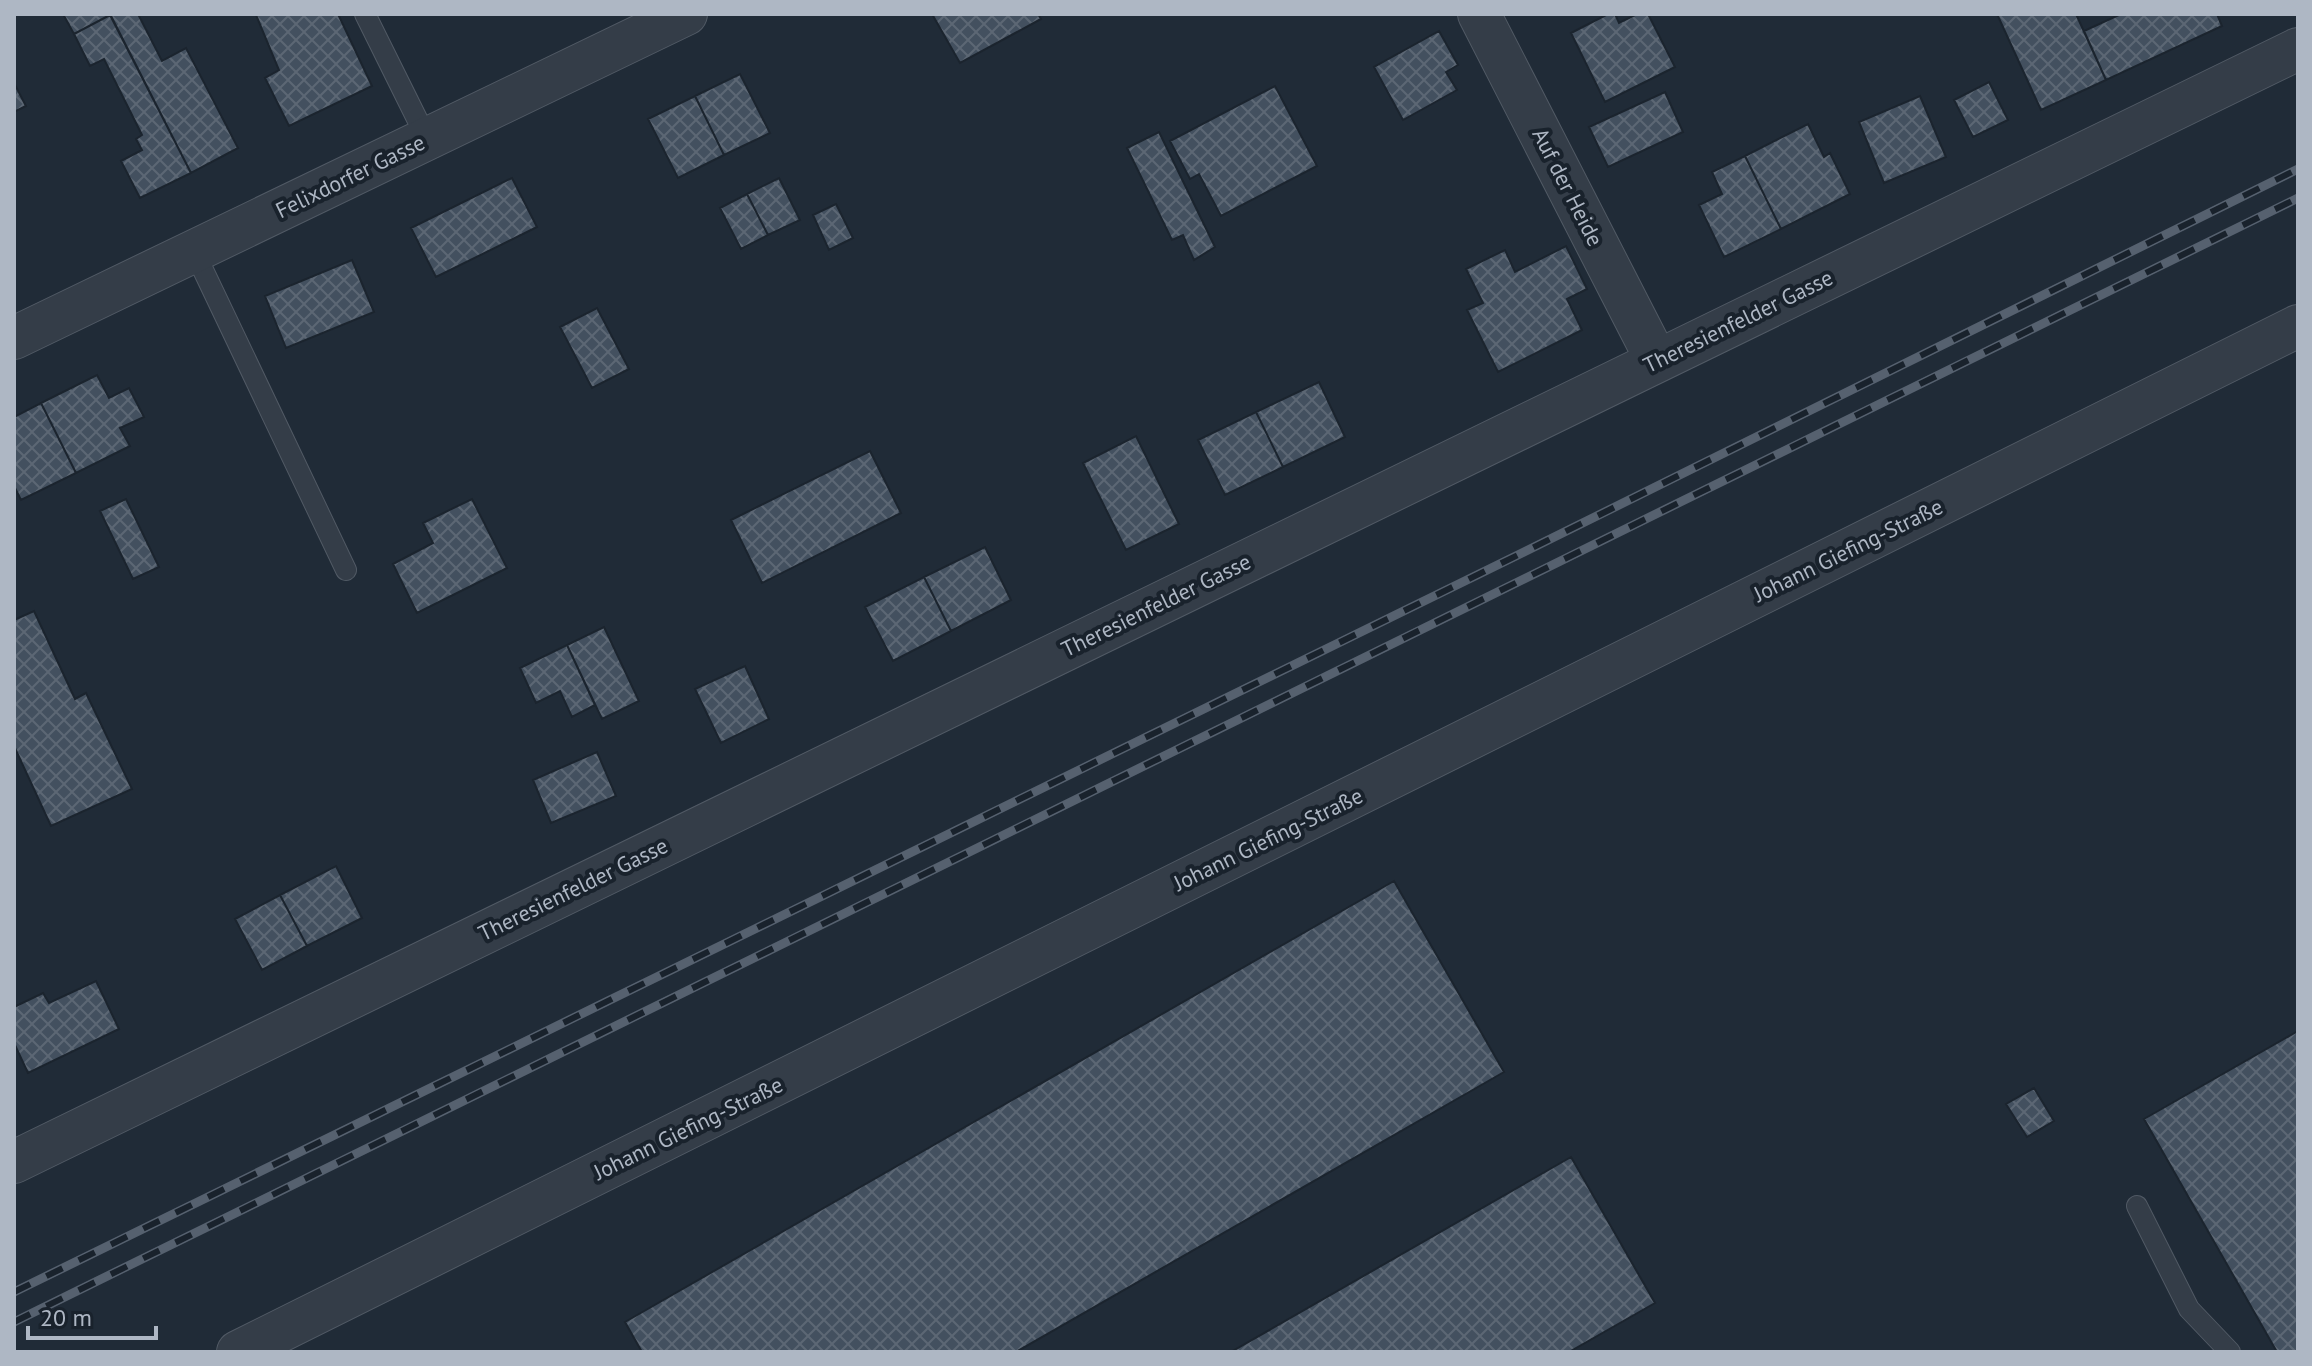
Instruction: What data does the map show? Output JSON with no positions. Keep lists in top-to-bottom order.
{
  "streets": {
    "street": [
      "Felixdorfer Gasse",
      "Auf der Heide",
      "Theresienfelder Gasse",
      "Johann Giefing-Straße"
    ]
  },
  "crossings": [
    ["Auf der Heide", "Theresienfelder Gasse"]
  ],
  "scale_bar": "20 m"
}
